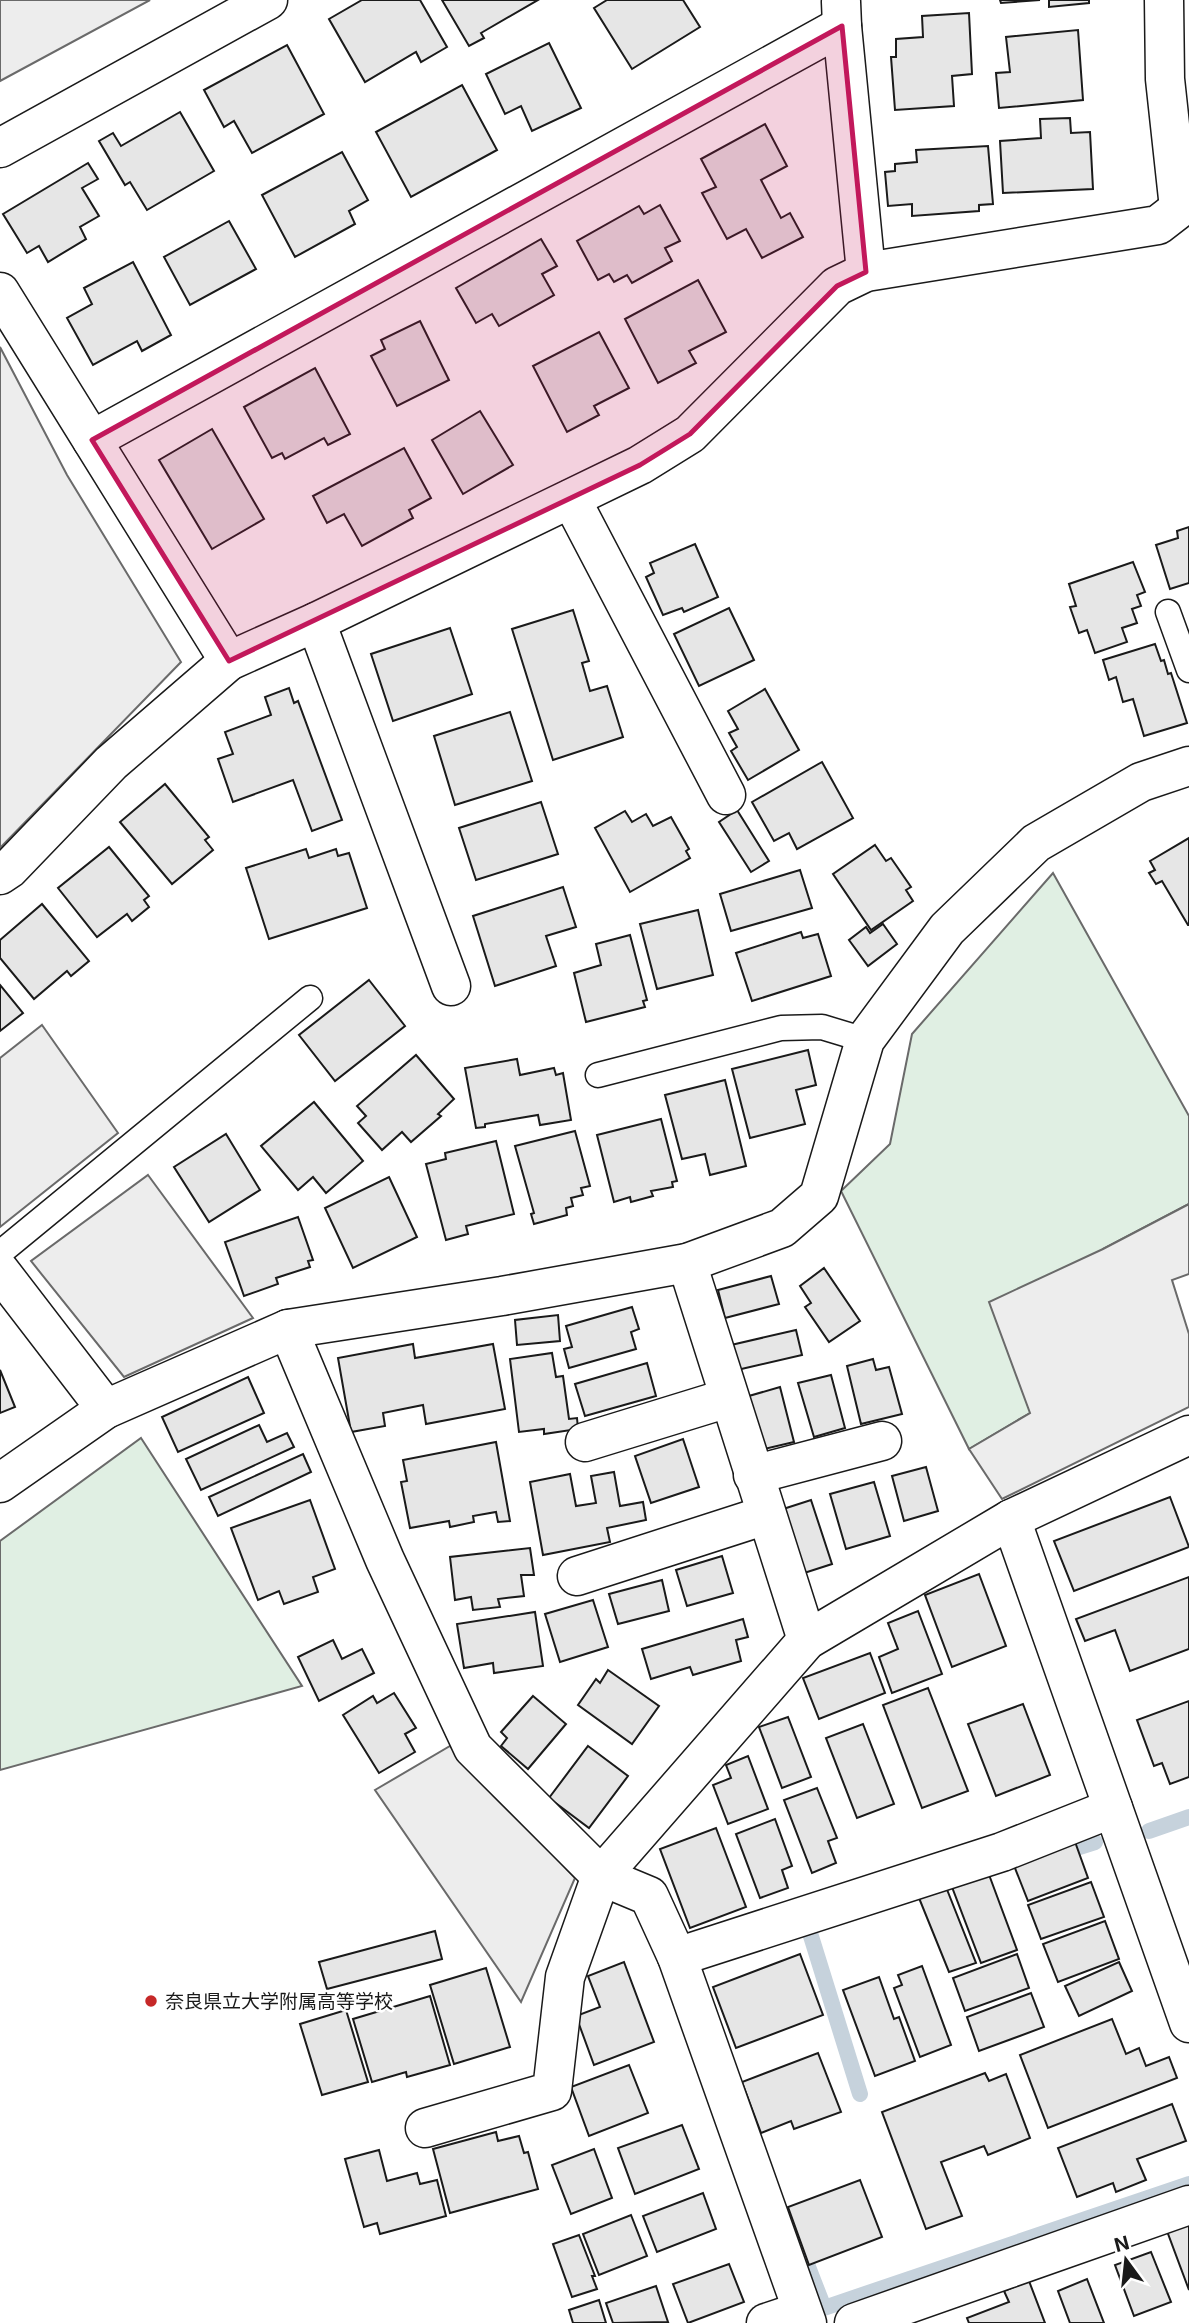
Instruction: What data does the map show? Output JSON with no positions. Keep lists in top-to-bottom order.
{
  "places": ["奈良県立大学附属高等学校"],
  "north": "top"
}
